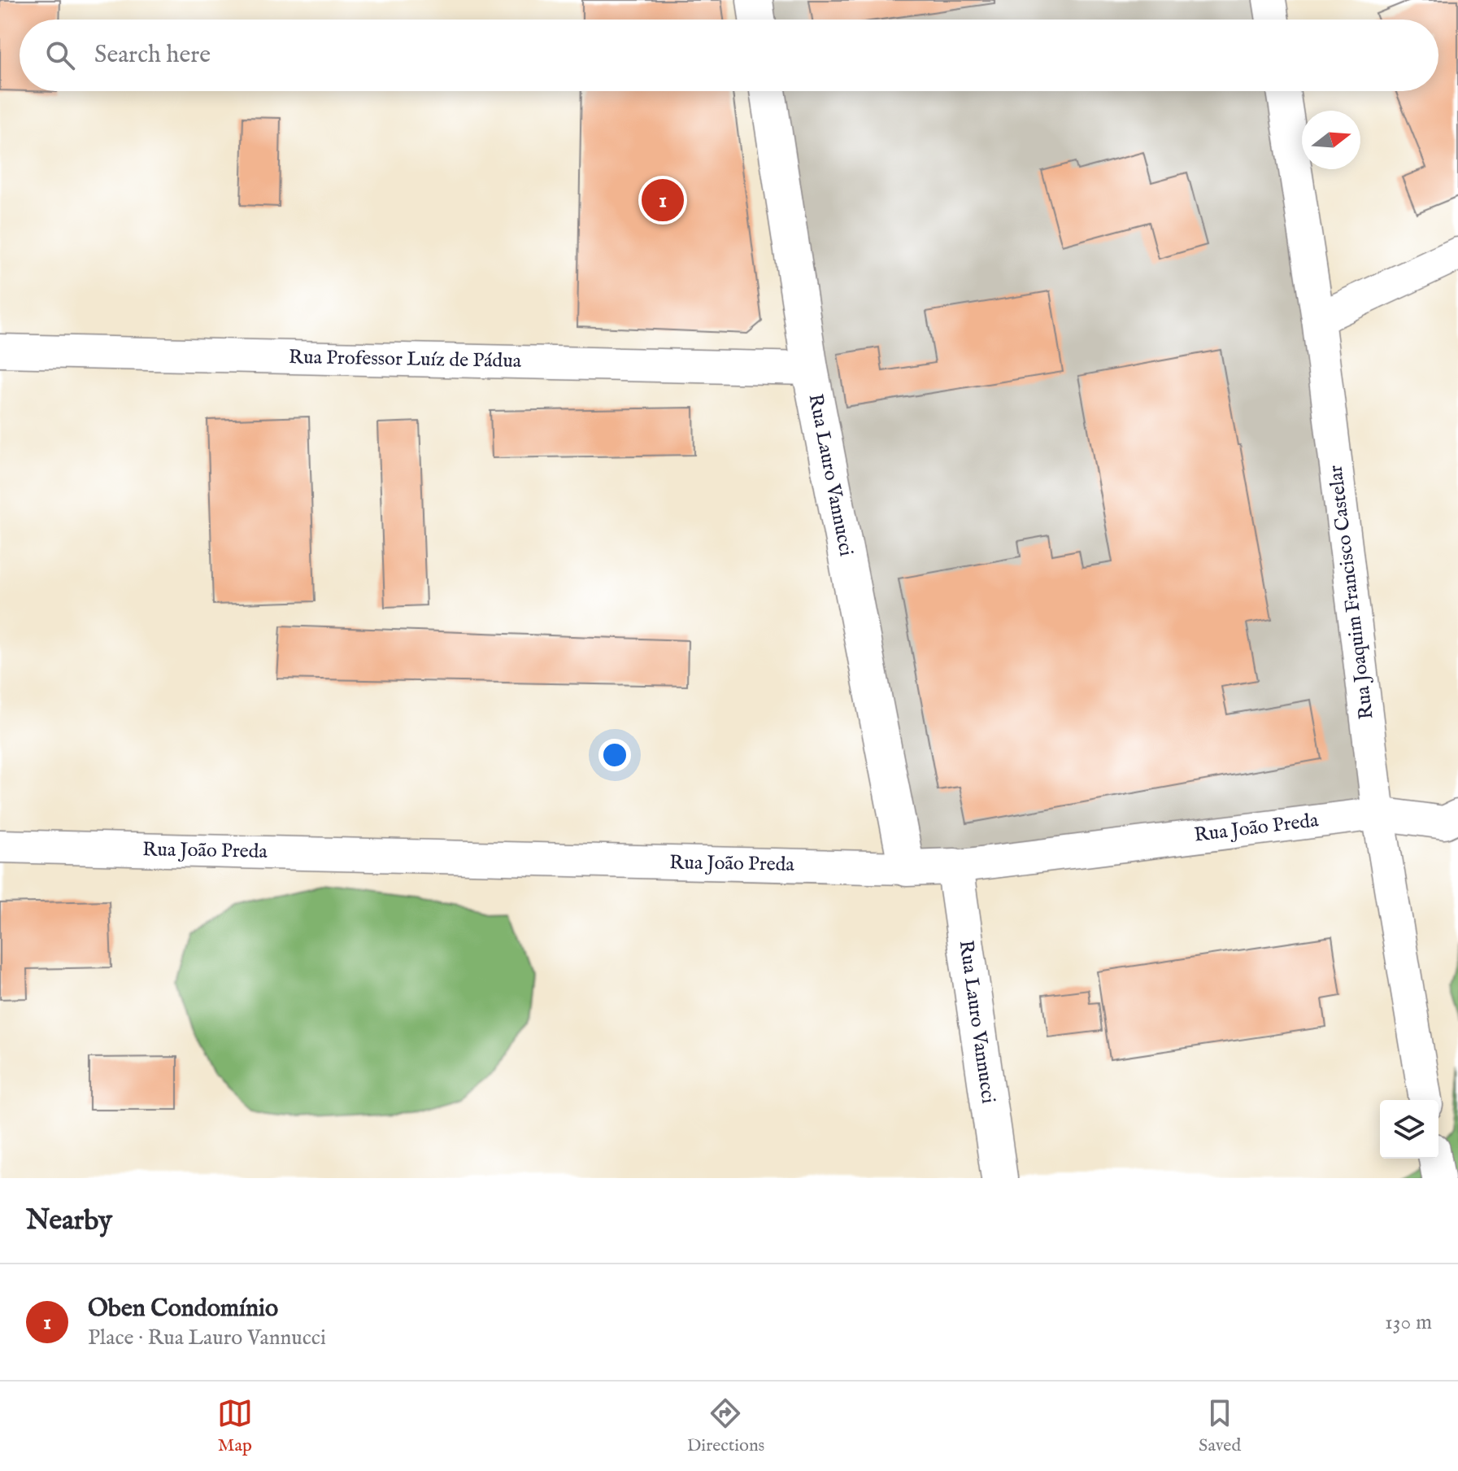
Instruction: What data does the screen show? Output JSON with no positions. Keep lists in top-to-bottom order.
{
  "streets": {
    "street": [
      "Rua Professor Luíz de Pádua",
      "Rua Lauro Vannucci",
      "Rua Joaquim Francisco Castelar",
      "Rua João Preda"
    ]
  },
  "crossings": [
    ["Rua Professor Luíz de Pádua", "Rua Lauro Vannucci"],
    ["Rua Lauro Vannucci", "Rua João Preda"],
    ["Rua Joaquim Francisco Castelar", "Rua João Preda"]
  ],
  "north": "right",
  "page": {
    "search": "Search here",
    "pins": "1",
    "heading": "Nearby",
    "list": [
      {
        "mark": "1",
        "name": "Oben Condomínio",
        "note": "Place · Rua Lauro Vannucci",
        "value": "130 m"
      }
    ],
    "nav": ["Map", "Directions", "Saved"]
  }
}
